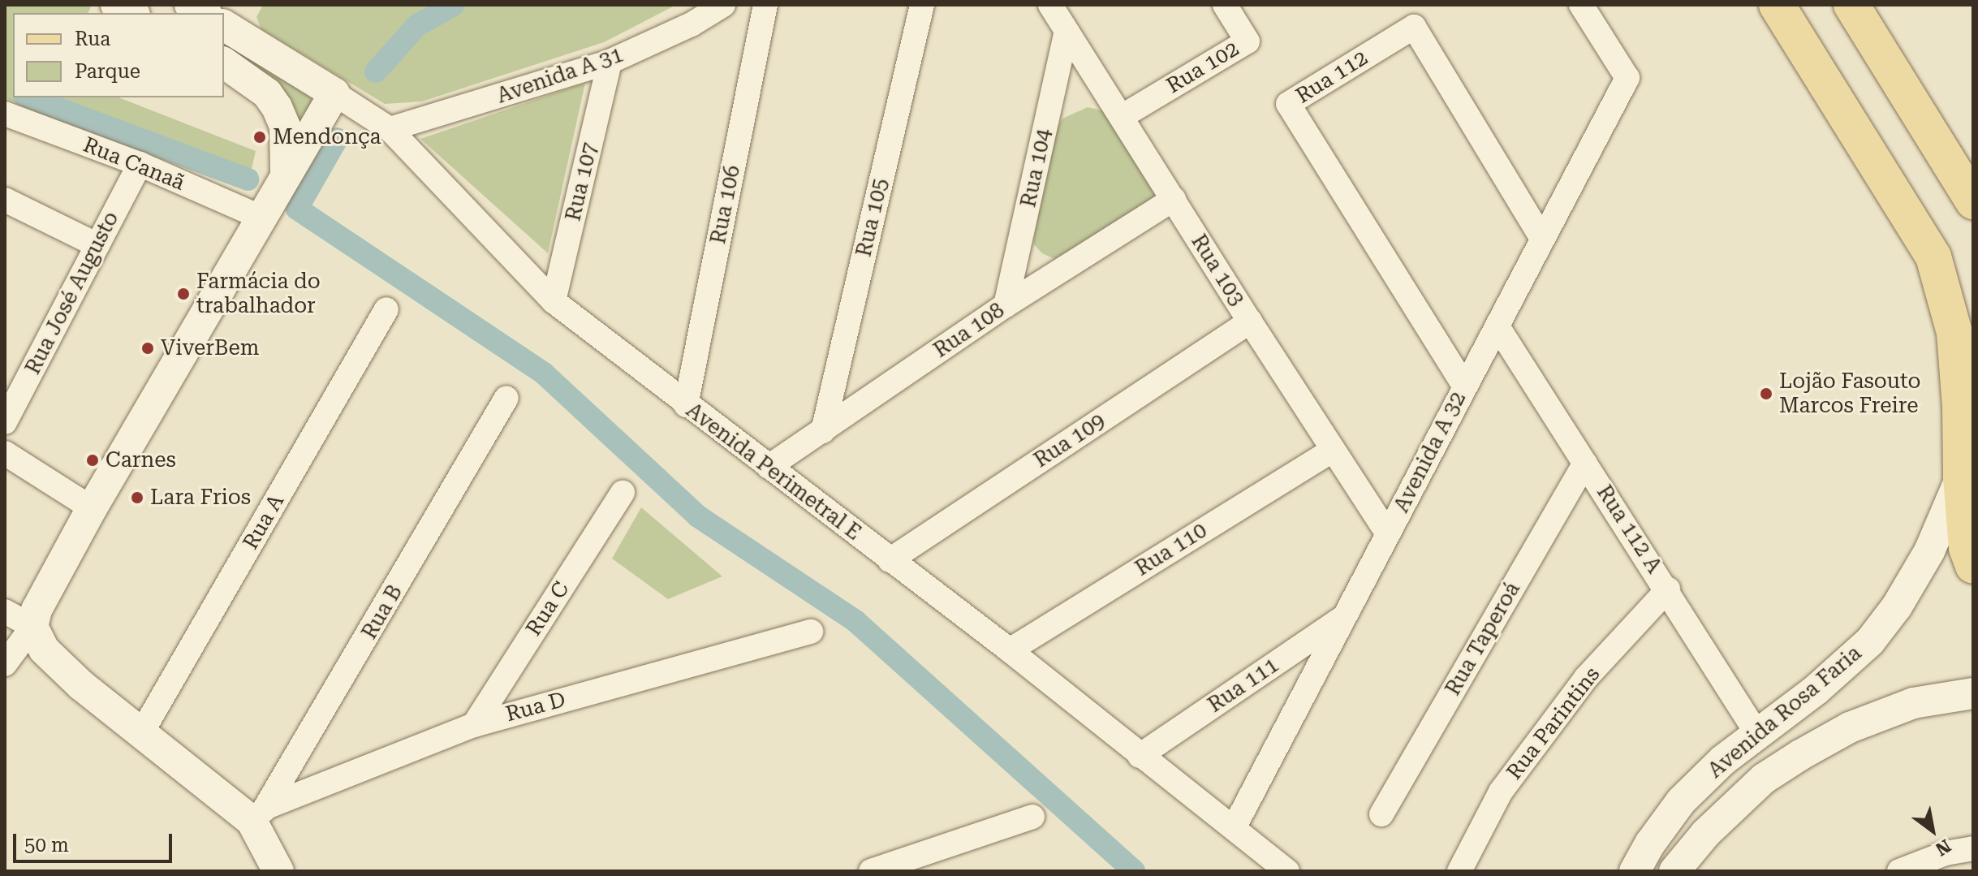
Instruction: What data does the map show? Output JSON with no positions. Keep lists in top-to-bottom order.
{
  "streets": {
    "street": [
      "Rua 102",
      "Avenida A 31",
      "Rua 112",
      "Rua Canaã",
      "Rua 104",
      "Rua 107",
      "Rua 106",
      "Rua 105",
      "Rua 103",
      "Rua José Augusto",
      "Rua 108",
      "Rua 109",
      "Avenida A 32",
      "Avenida Perimetral E",
      "Rua A",
      "Rua 112 A",
      "Rua 110",
      "Rua C",
      "Rua B",
      "Rua Taperoá",
      "Rua 111",
      "Rua D",
      "Avenida Rosa Faria",
      "Rua Parintins"
    ]
  },
  "crossings": [
    ["Rua 102", "Rua 103"],
    ["Avenida A 31", "Rua 107"],
    ["Avenida A 31", "Avenida Perimetral E"],
    ["Rua 112", "Avenida A 32"],
    ["Rua Canaã", "Rua José Augusto"],
    ["Rua 104", "Rua 103"],
    ["Rua 104", "Rua 108"],
    ["Rua 107", "Avenida Perimetral E"],
    ["Rua 106", "Avenida Perimetral E"],
    ["Rua 105", "Rua 108"],
    ["Rua 103", "Rua 108"],
    ["Rua 103", "Rua 109"],
    ["Rua 103", "Avenida A 32"],
    ["Rua 103", "Rua 110"],
    ["Rua 108", "Avenida Perimetral E"],
    ["Rua 109", "Avenida Perimetral E"],
    ["Avenida A 32", "Avenida Perimetral E"],
    ["Avenida A 32", "Rua 112 A"],
    ["Avenida A 32", "Rua 111"],
    ["Avenida Perimetral E", "Rua 110"],
    ["Avenida Perimetral E", "Rua 111"],
    ["Rua 112 A", "Rua Taperoá"],
    ["Rua 112 A", "Avenida Rosa Faria"],
    ["Rua 112 A", "Rua Parintins"],
    ["Rua C", "Rua D"],
    ["Rua B", "Rua D"]
  ],
  "places": [
    "Mendonça",
    "Farmácia do trabalhador",
    "ViverBem",
    "Lojão Fasouto Marcos Freire",
    "Carnes",
    "Lara Frios"
  ],
  "legend": ["Rua", "Parque"],
  "scale_bar": "50 m",
  "north": "bottom right"
}
